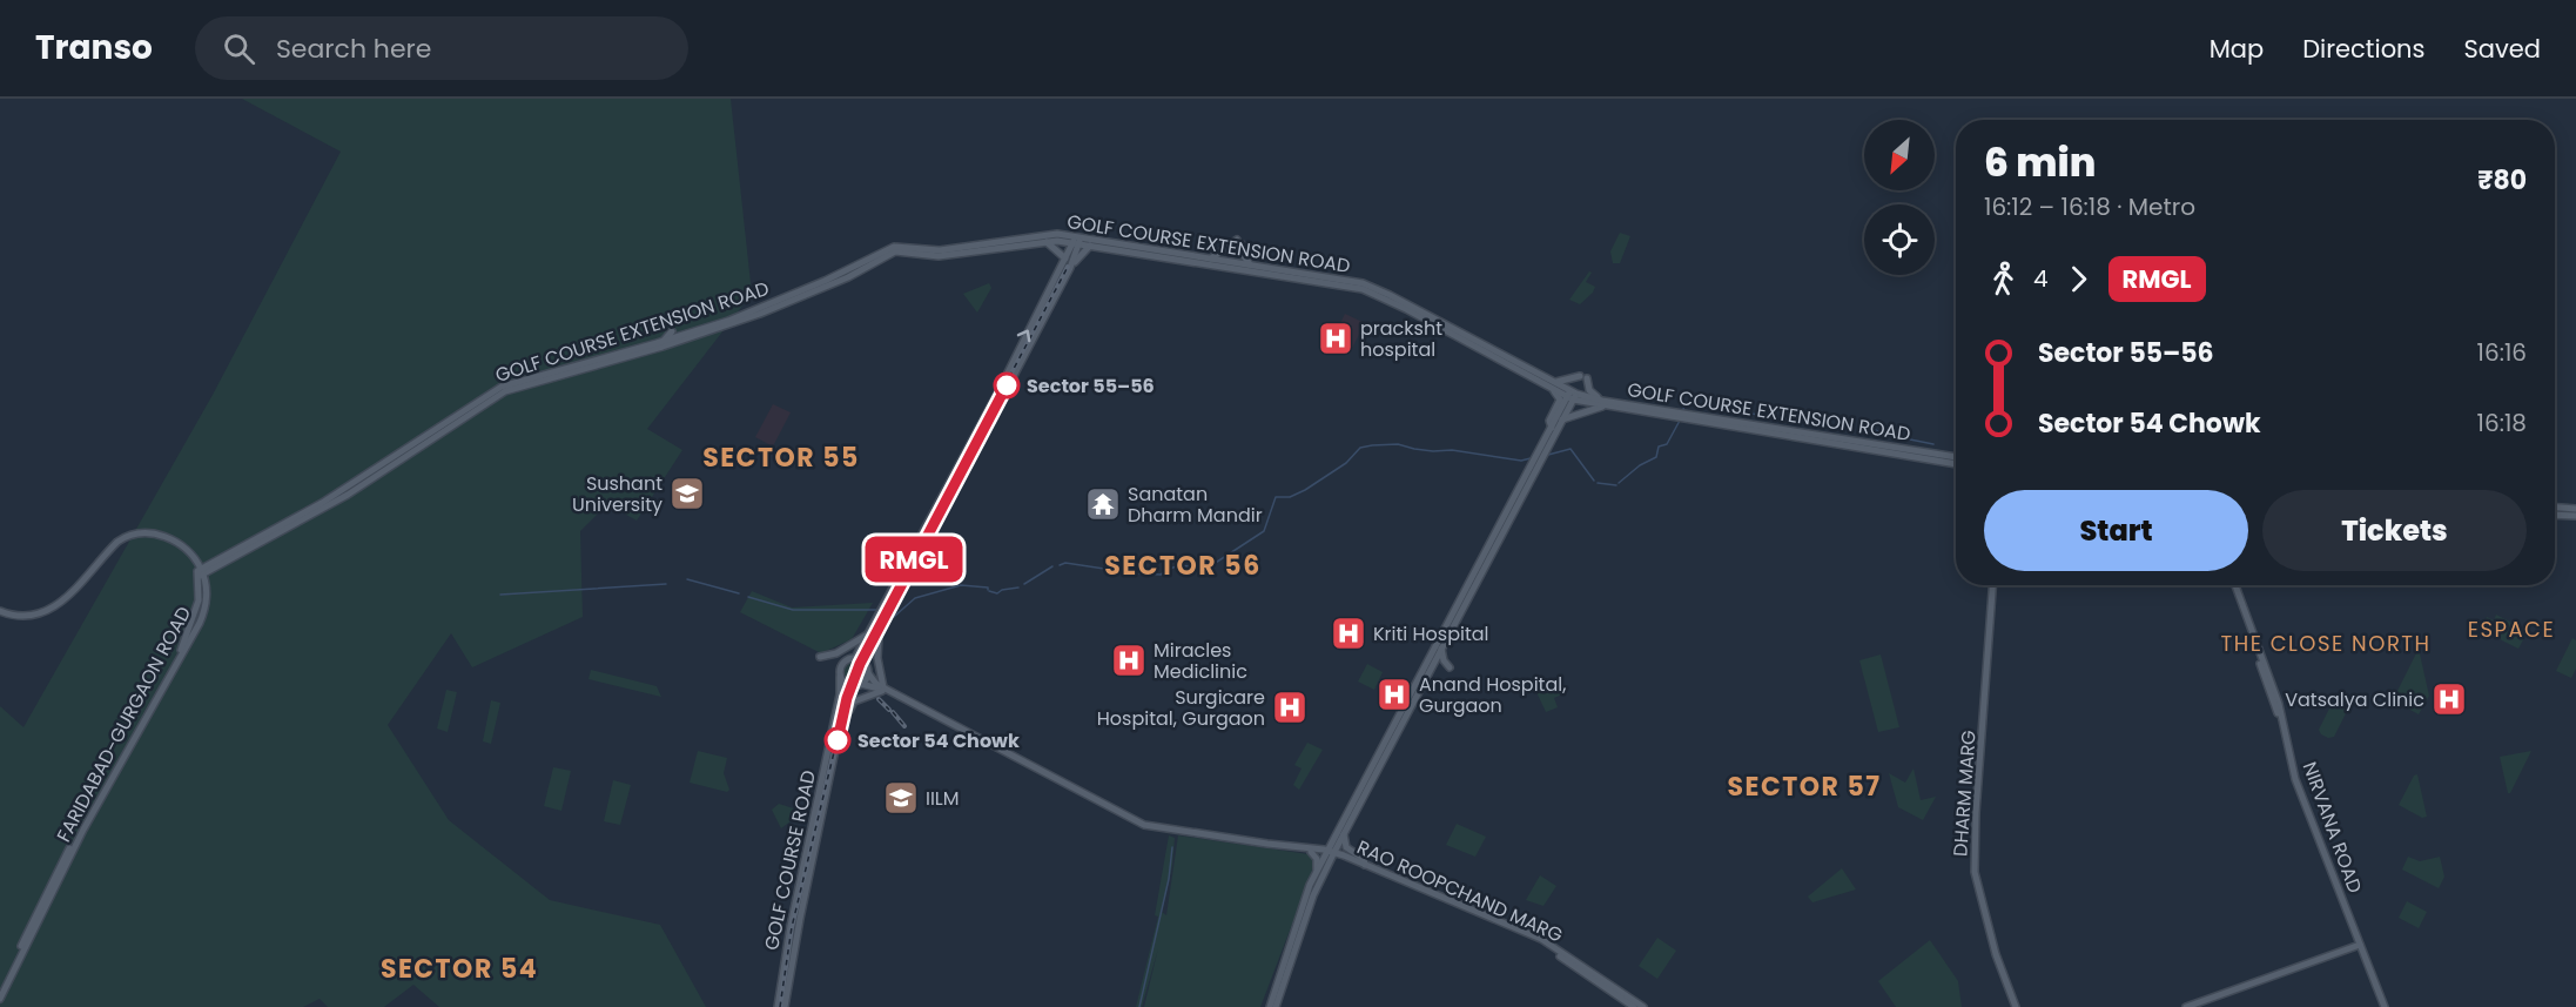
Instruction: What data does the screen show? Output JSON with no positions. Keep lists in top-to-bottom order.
{
  "streets": {
    "main road": [
      "GOLF COURSE EXTENSION ROAD",
      "FARIDABAD-GURGAON ROAD",
      "DHARM MARG",
      "NIRVANA ROAD",
      "GOLF COURSE ROAD",
      "RAO ROOPCHAND MARG"
    ]
  },
  "crossings": [
    ["GOLF COURSE EXTENSION ROAD", "FARIDABAD-GURGAON ROAD"]
  ],
  "districts": [
    "SECTOR 55",
    "SECTOR 56",
    "ESPACE",
    "THE CLOSE NORTH",
    "SECTOR 57",
    "SECTOR 54"
  ],
  "places": {
    "hospital": [
      "pracksht hospital",
      "Kriti Hospital",
      "Miracles Mediclinic",
      "Anand Hospital, Gurgaon",
      "Vatsalya Clinic",
      "Surgicare Hospital, Gurgaon"
    ],
    "other": ["Sector 55–56", "Sector 54 Chowk"],
    "school or university": ["Sushant University", "IILM"],
    "temple": ["Sanatan Dharm Mandir"]
  },
  "lines": ["metro line RMGL"],
  "north": "bottom left",
  "page": {
    "header": "Transo",
    "search": "Search here",
    "nav": ["Map", "Directions", "Saved"],
    "on_map": "RMGL",
    "heading": ["6 min", "16:12 – 16:18 · Metro", "₹80"],
    "legs": ["4", "RMGL"],
    "list": [
      {
        "name": "Sector 55–56",
        "value": "16:16"
      },
      {
        "name": "Sector 54 Chowk",
        "value": "16:18"
      }
    ],
    "buttons": ["Start", "Tickets"]
  }
}
